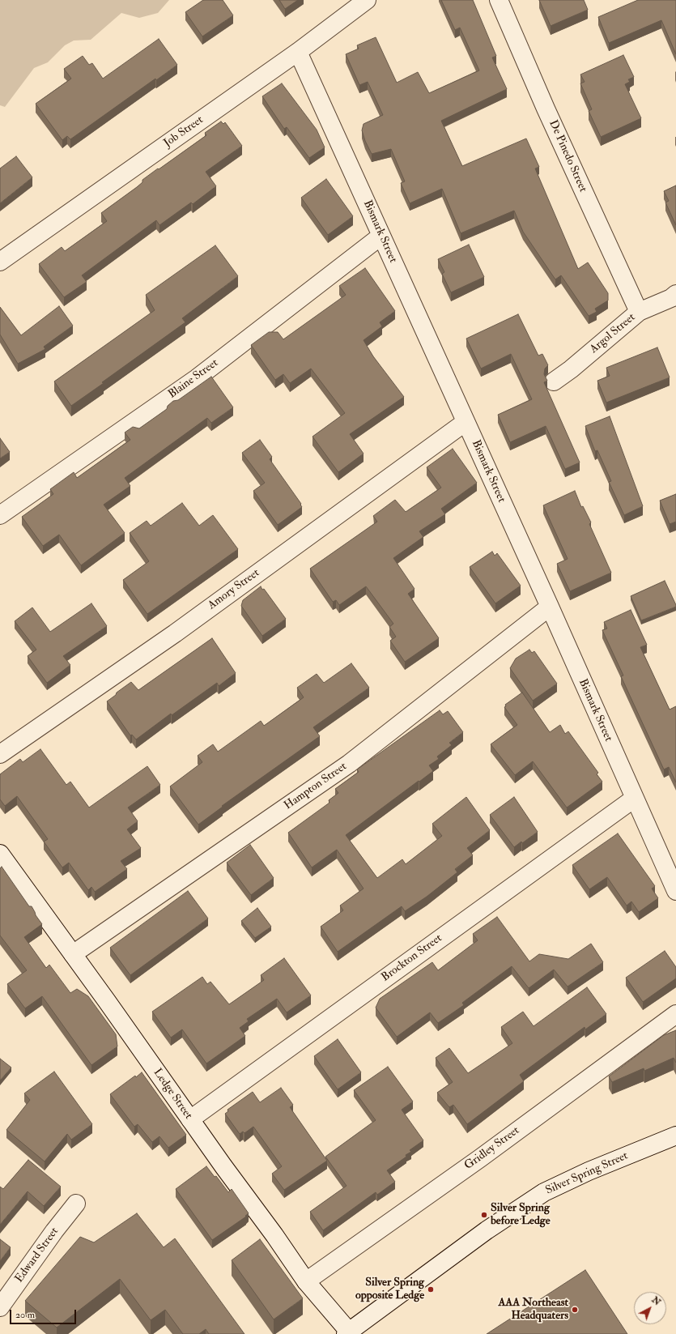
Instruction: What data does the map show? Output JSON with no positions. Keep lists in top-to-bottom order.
{
  "streets": {
    "street": [
      "Job Street",
      "De Pinedo Street",
      "Bismark Street",
      "Argol Street",
      "Blaine Street",
      "Amory Street",
      "Hampton Street",
      "Brockton Street",
      "Ledge Street",
      "Gridley Street",
      "Silver Spring Street",
      "Edward Street"
    ]
  },
  "crossings": [
    ["Job Street", "Bismark Street"],
    ["De Pinedo Street", "Argol Street"],
    ["Bismark Street", "Blaine Street"],
    ["Bismark Street", "Amory Street"],
    ["Bismark Street", "Hampton Street"],
    ["Bismark Street", "Brockton Street"],
    ["Hampton Street", "Ledge Street"],
    ["Brockton Street", "Ledge Street"],
    ["Ledge Street", "Gridley Street"],
    ["Ledge Street", "Silver Spring Street"]
  ],
  "places": ["Silver Spring before Ledge", "Silver Spring opposite Ledge", "AAA Northeast Headquaters"],
  "scale_bar": "20 m",
  "north": "top right"
}
